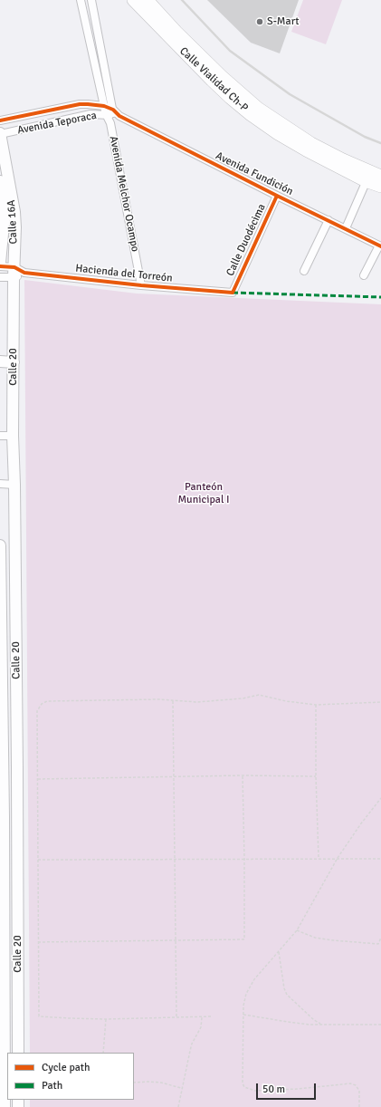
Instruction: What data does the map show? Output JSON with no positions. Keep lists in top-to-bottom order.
{
  "streets": {
    "main road": ["Calle Vialidad Ch-P", "Calle 16A", "Calle 20"],
    "street": [
      "Avenida Teporaca",
      "Avenida Fundición",
      "Avenida Melchor Ocampo",
      "Calle Duodécima",
      "Hacienda del Torreón"
    ]
  },
  "crossings": [
    ["Avenida Teporaca", "Avenida Fundición"],
    ["Avenida Teporaca", "Avenida Melchor Ocampo"],
    ["Avenida Teporaca", "Calle 16A"],
    ["Avenida Fundición", "Avenida Melchor Ocampo"],
    ["Avenida Fundición", "Calle Duodécima"],
    ["Avenida Melchor Ocampo", "Hacienda del Torreón"],
    ["Calle 16A", "Hacienda del Torreón"],
    ["Calle 16A", "Calle 20"],
    ["Calle Duodécima", "Hacienda del Torreón"],
    ["Hacienda del Torreón", "Calle 20"]
  ],
  "parks": ["Panteón Municipal I"],
  "places": ["S-Mart"],
  "legend": ["Cycle path", "Path"],
  "scale_bar": "50 m"
}
